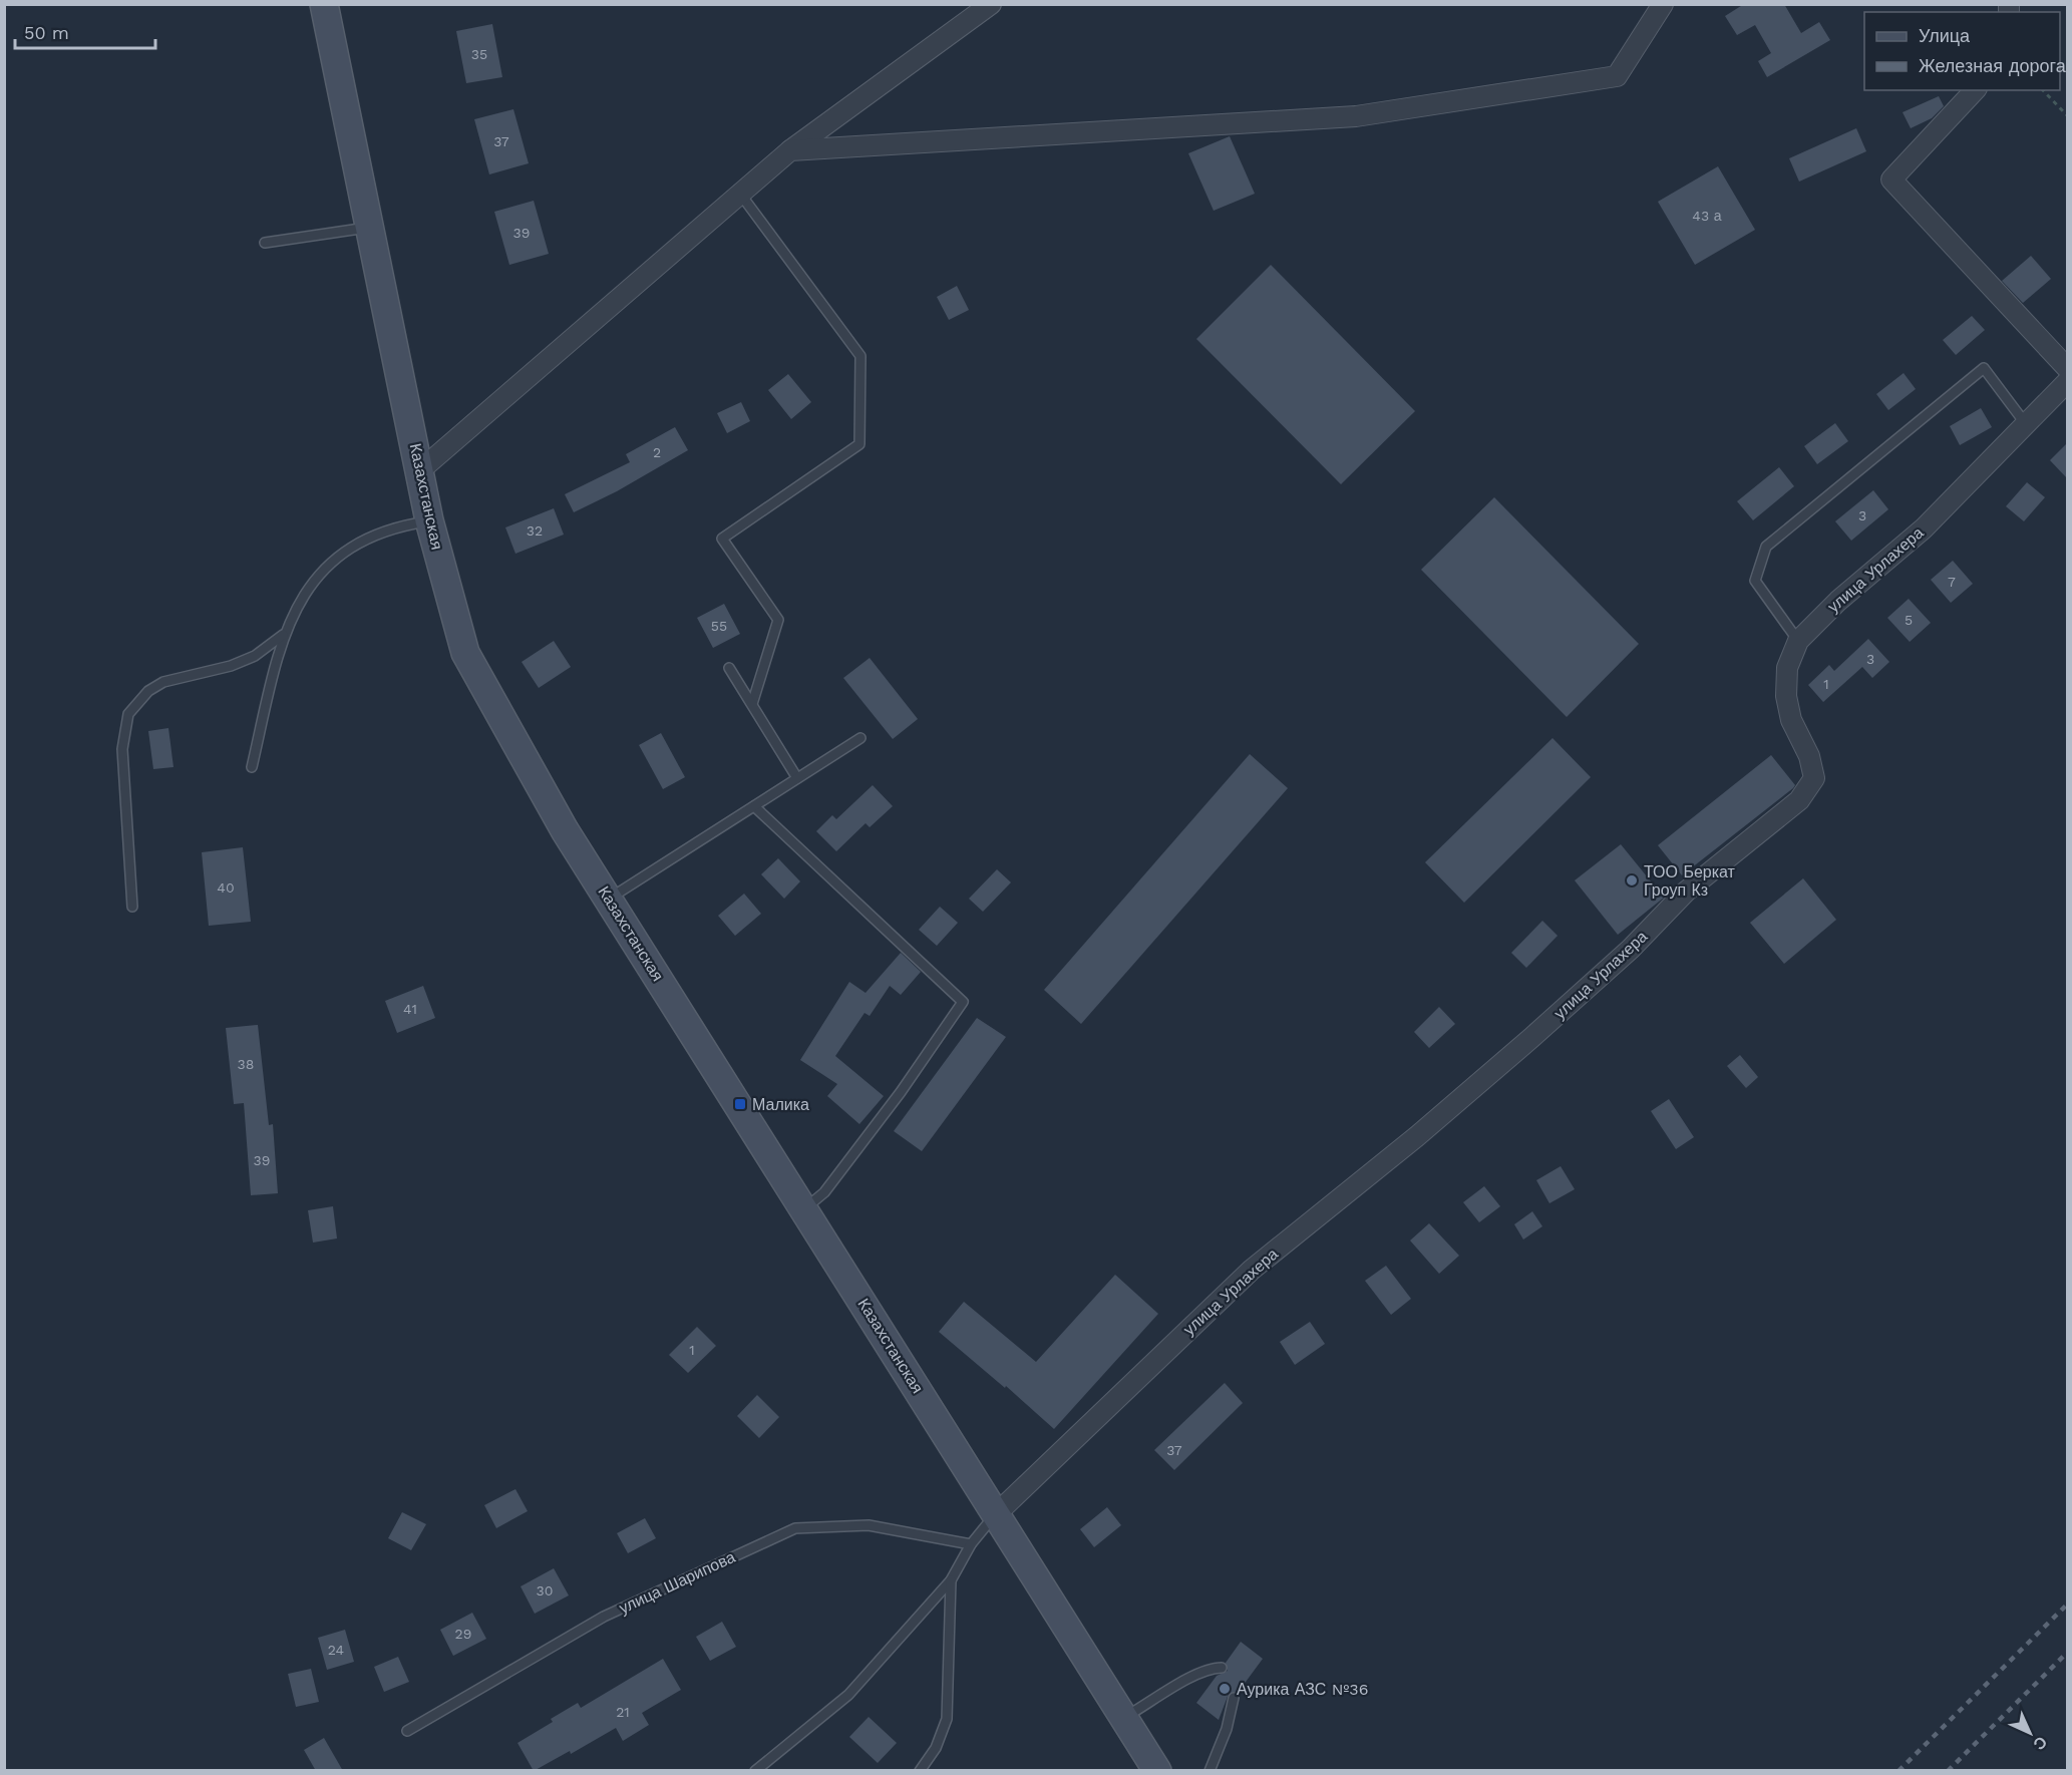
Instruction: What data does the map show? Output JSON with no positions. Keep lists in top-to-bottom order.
{
  "streets": {
    "main road": ["Казахстанская"],
    "street": ["улица Урлахера"],
    "lane": ["улица Шарипова"]
  },
  "crossings": [
    ["Казахстанская", "улица Урлахера"]
  ],
  "places": {
    "other": ["ТОО Беркат Гроуп Кз", "Аурика АЗС №36"],
    "transit": ["Малика"]
  },
  "house_numbers": [
    "35",
    "37",
    "43 а",
    "39",
    "2",
    "3",
    "32",
    "7",
    "5",
    "55",
    "3",
    "1",
    "40",
    "41",
    "38",
    "39",
    "1",
    "37",
    "30",
    "29",
    "24",
    "21"
  ],
  "legend": ["Улица", "Железная дорога"],
  "scale_bar": "50 m",
  "north": "bottom right"
}
